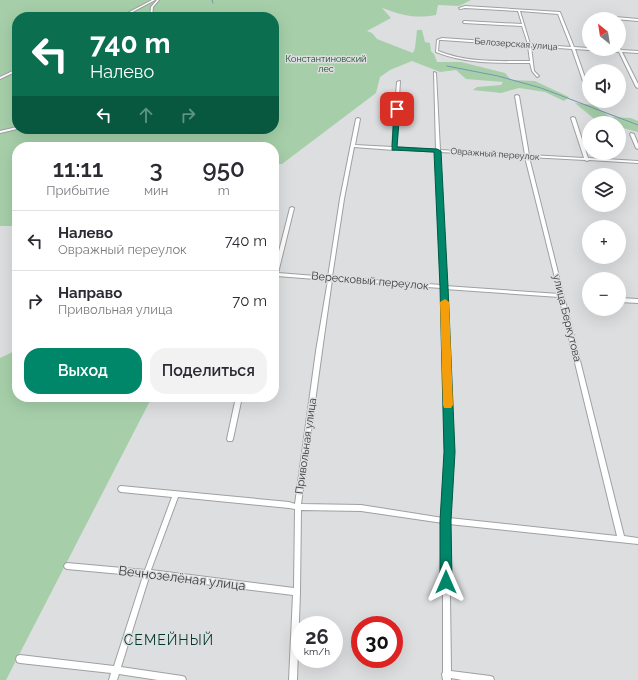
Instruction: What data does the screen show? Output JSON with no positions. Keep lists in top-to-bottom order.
{
  "streets": {
    "street": [
      "Белозерская улица",
      "Овражный переулок",
      "Вересковый переулок",
      "улица Беркутова",
      "Привольная улица",
      "Вечнозелёная улица"
    ]
  },
  "crossings": [
    ["Овражный переулок", "улица Беркутова"],
    ["Овражный переулок", "Привольная улица"],
    ["Вересковый переулок", "улица Беркутова"],
    ["Вересковый переулок", "Привольная улица"],
    ["улица Беркутова", "Привольная улица"]
  ],
  "districts": ["СЕМЕЙНЫЙ"],
  "parks": ["Константиновский лес"],
  "north": "top left",
  "page": {
    "map_buttons": ["+", "−"],
    "turn": ["740 m", "Налево"],
    "eta": [
      "11:11",
      "Прибытие",
      "3",
      "мин",
      "950",
      "m"
    ],
    "list": [
      {
        "name": "Налево",
        "note": "Овражный переулок",
        "value": "740 m"
      },
      {
        "name": "Направо",
        "note": "Привольная улица",
        "value": "70 m"
      }
    ],
    "buttons": ["Выход", "Поделиться"],
    "speed": "26 km/h",
    "limit": "30"
  }
}
